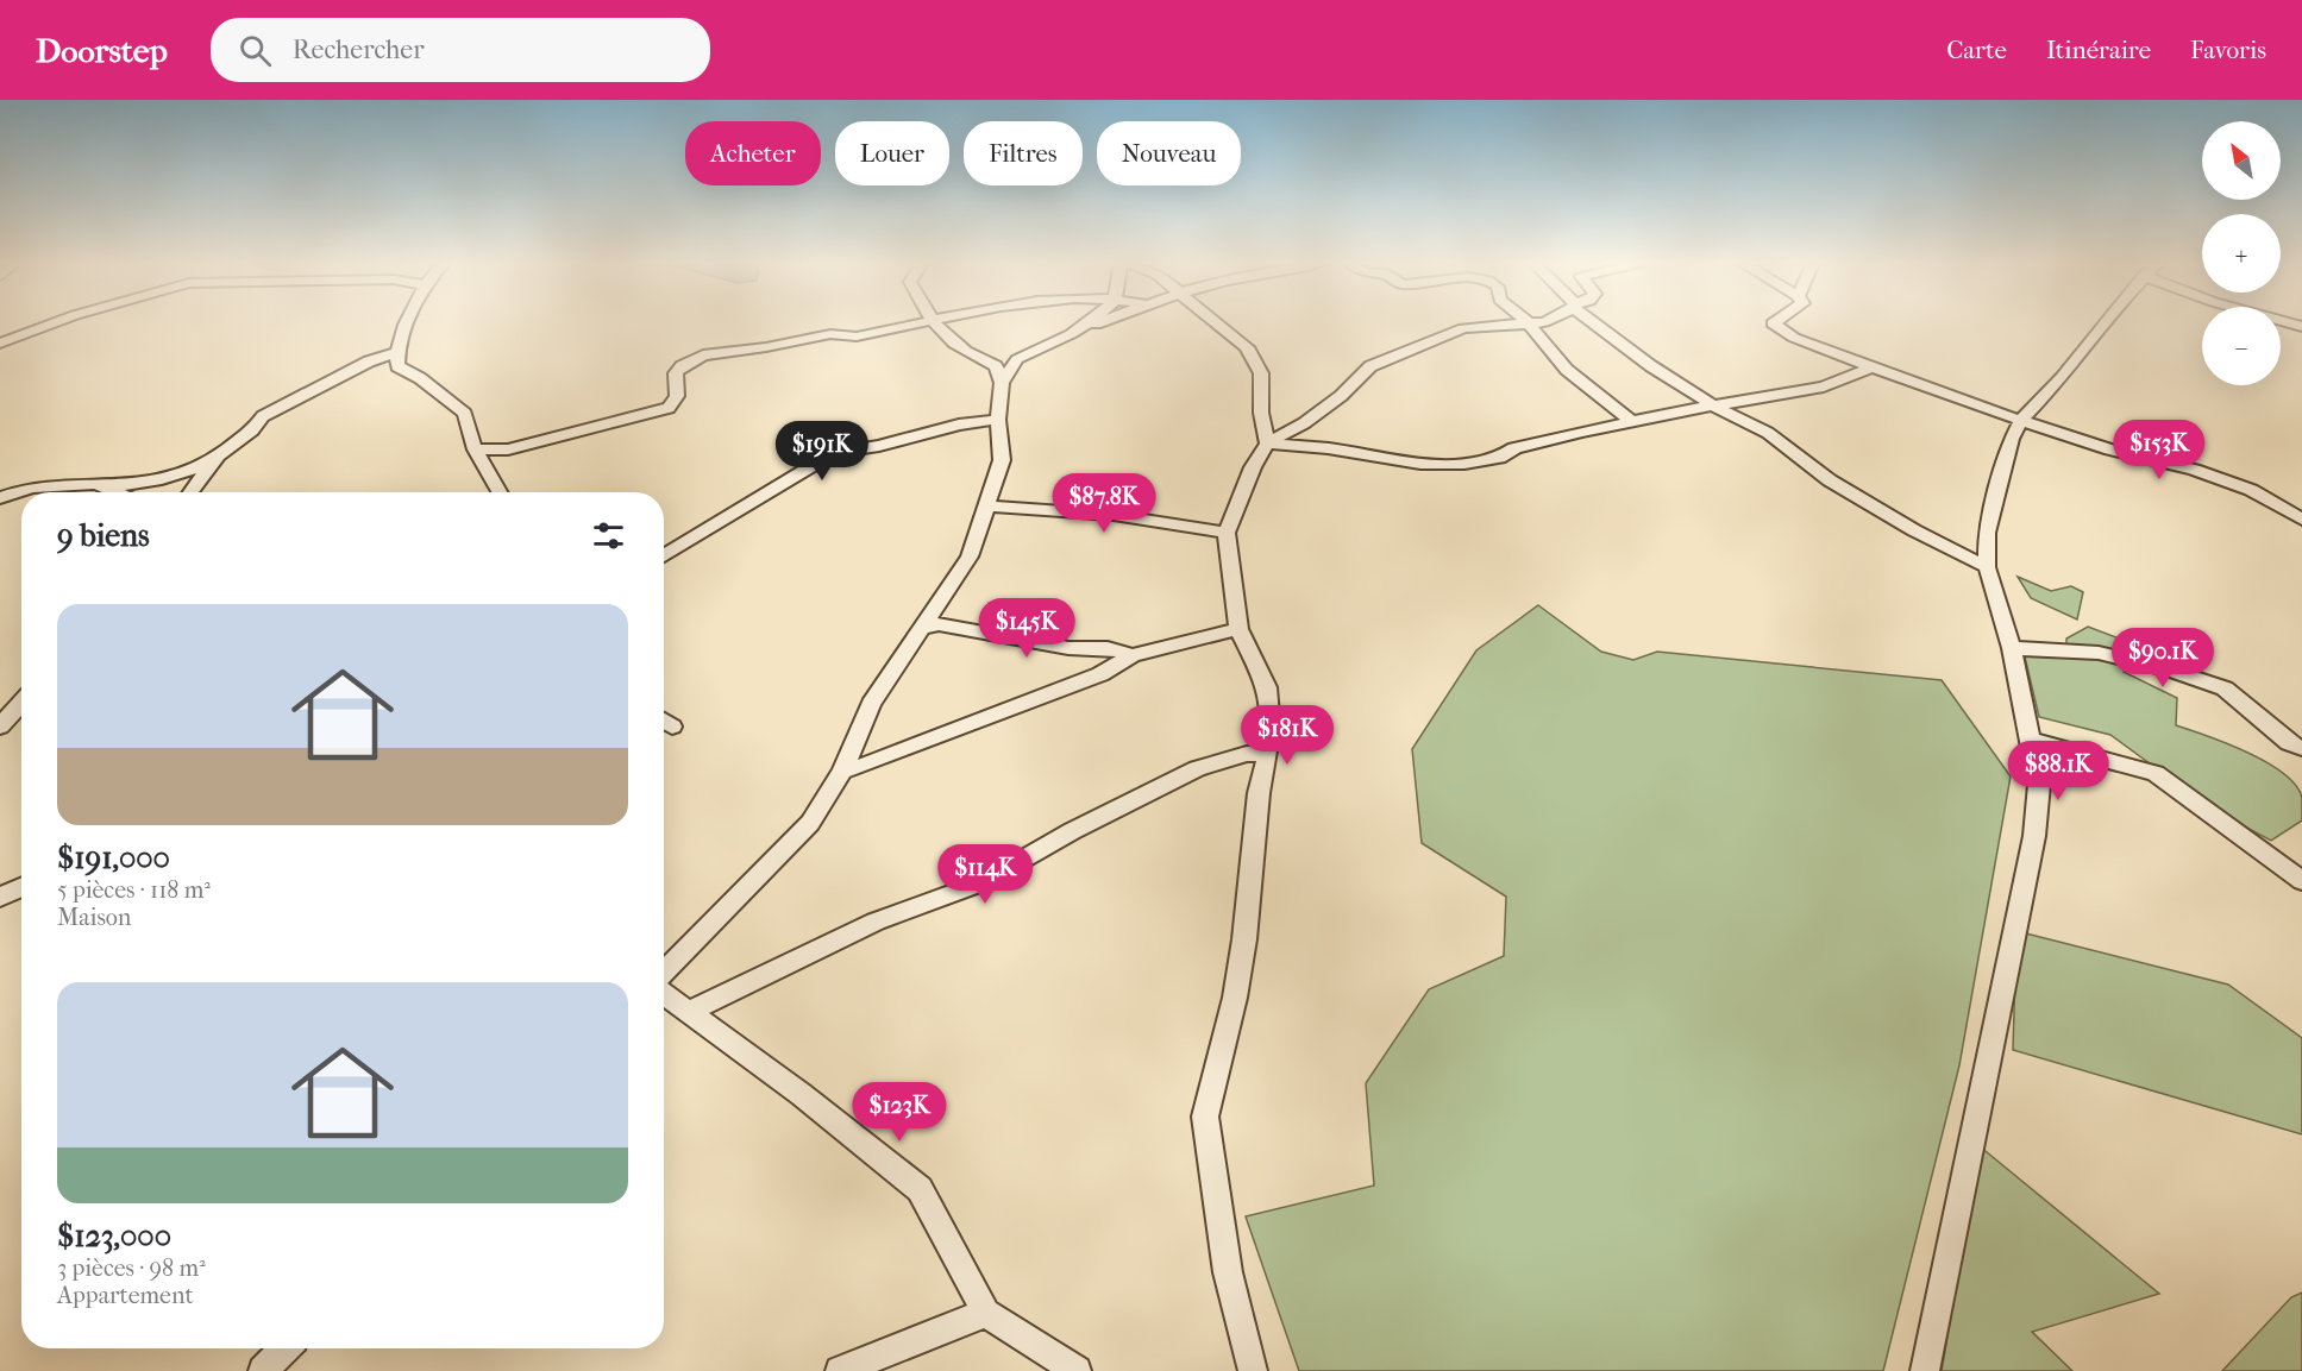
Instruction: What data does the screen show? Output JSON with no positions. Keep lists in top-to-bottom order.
{
  "north": "top left",
  "page": {
    "header": "Doorstep",
    "search": "Rechercher",
    "nav": ["Carte", "Itinéraire", "Favoris"],
    "map_buttons": ["+", "−"],
    "chip": [
      "Acheter",
      "Louer",
      "Filtres",
      "Nouveau"
    ],
    "price": [
      "$153K",
      "$191K",
      "$87.8K",
      "$145K",
      "$90.1K",
      "$181K",
      "$88.1K",
      "$114K",
      "$123K"
    ],
    "heading": "9 biens",
    "list": [
      {
        "name": "$191,000",
        "note": "5 pièces · 118 m² · Maison"
      },
      {
        "name": "$123,000",
        "note": "3 pièces · 98 m² · Appartement"
      }
    ]
  }
}
